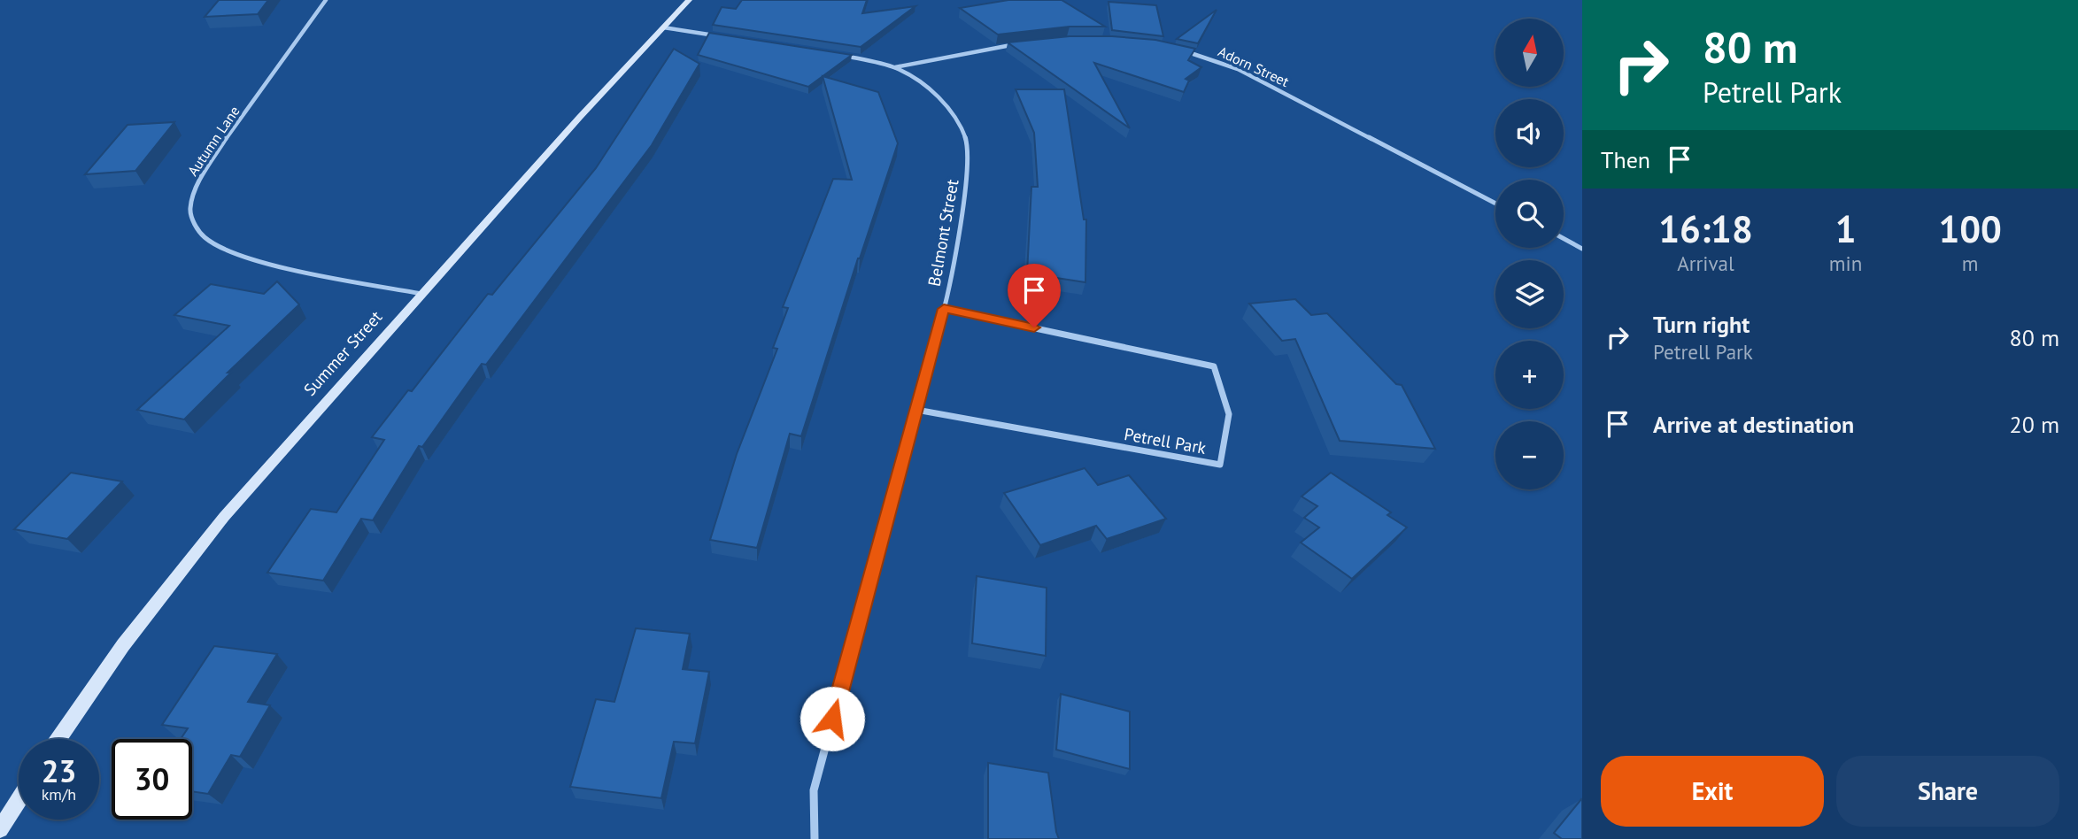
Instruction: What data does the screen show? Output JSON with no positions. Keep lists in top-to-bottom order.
{
  "streets": {
    "street": [
      "Adorn Street",
      "Autumn Lane",
      "Belmont Street",
      "Summer Street",
      "Petrell Park"
    ]
  },
  "crossings": [
    ["Autumn Lane", "Summer Street"],
    ["Belmont Street", "Petrell Park"]
  ],
  "north": "top",
  "page": {
    "turn": ["80 m", "Petrell Park"],
    "map_buttons": ["+", "−"],
    "then": "Then",
    "eta": [
      "16:18",
      "Arrival",
      "1",
      "min",
      "100",
      "m"
    ],
    "list": [
      {
        "name": "Turn right",
        "note": "Petrell Park",
        "value": "80 m"
      },
      {
        "name": "Arrive at destination",
        "value": "20 m"
      }
    ],
    "speed": "23 km/h",
    "limit": "30",
    "buttons": ["Exit", "Share"]
  }
}
